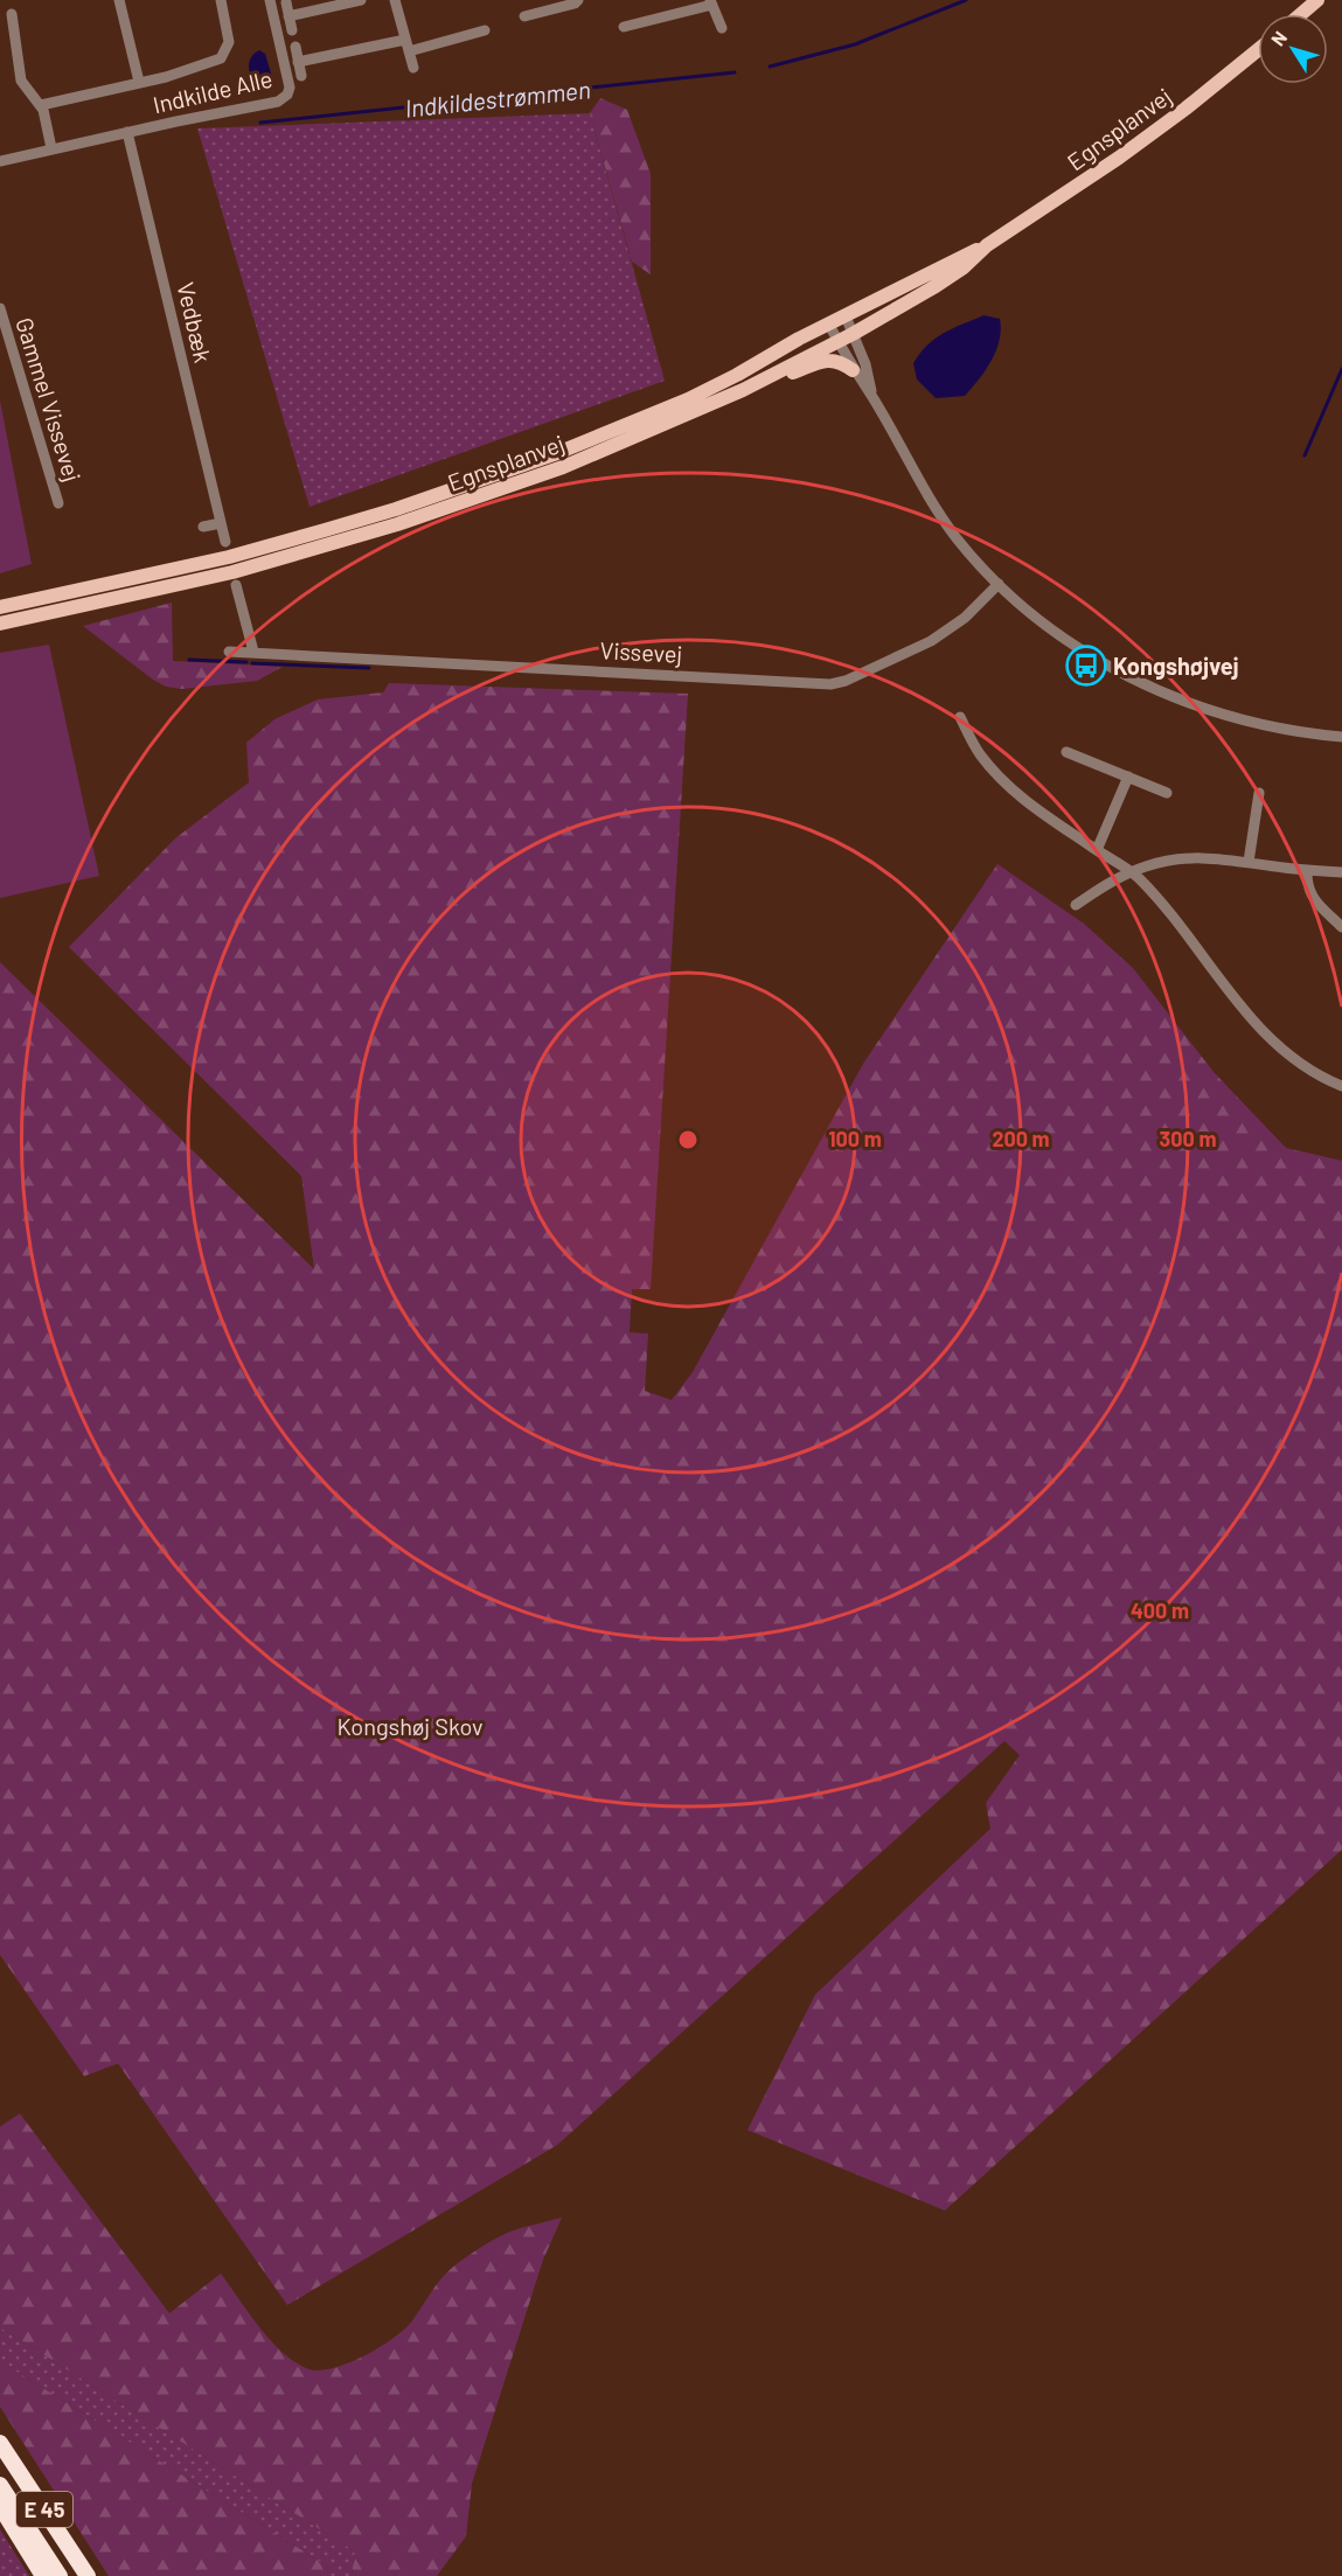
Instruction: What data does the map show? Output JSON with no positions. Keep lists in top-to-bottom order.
{
  "streets": {
    "highway": ["E 45"],
    "main road": ["Egnsplanvej"],
    "street": [
      "Indkilde Alle",
      "Vedbæk",
      "Gammel Vissevej",
      "Vissevej"
    ]
  },
  "crossings": [
    ["Indkilde Alle", "Vedbæk"]
  ],
  "water": ["Indkildestrømmen"],
  "parks": ["Kongshøj Skov"],
  "places": {
    "bus stop": ["Kongshøjvej"]
  },
  "north": "top left",
  "rings": [
    "100 m",
    "200 m",
    "300 m",
    "400 m"
  ]
}
